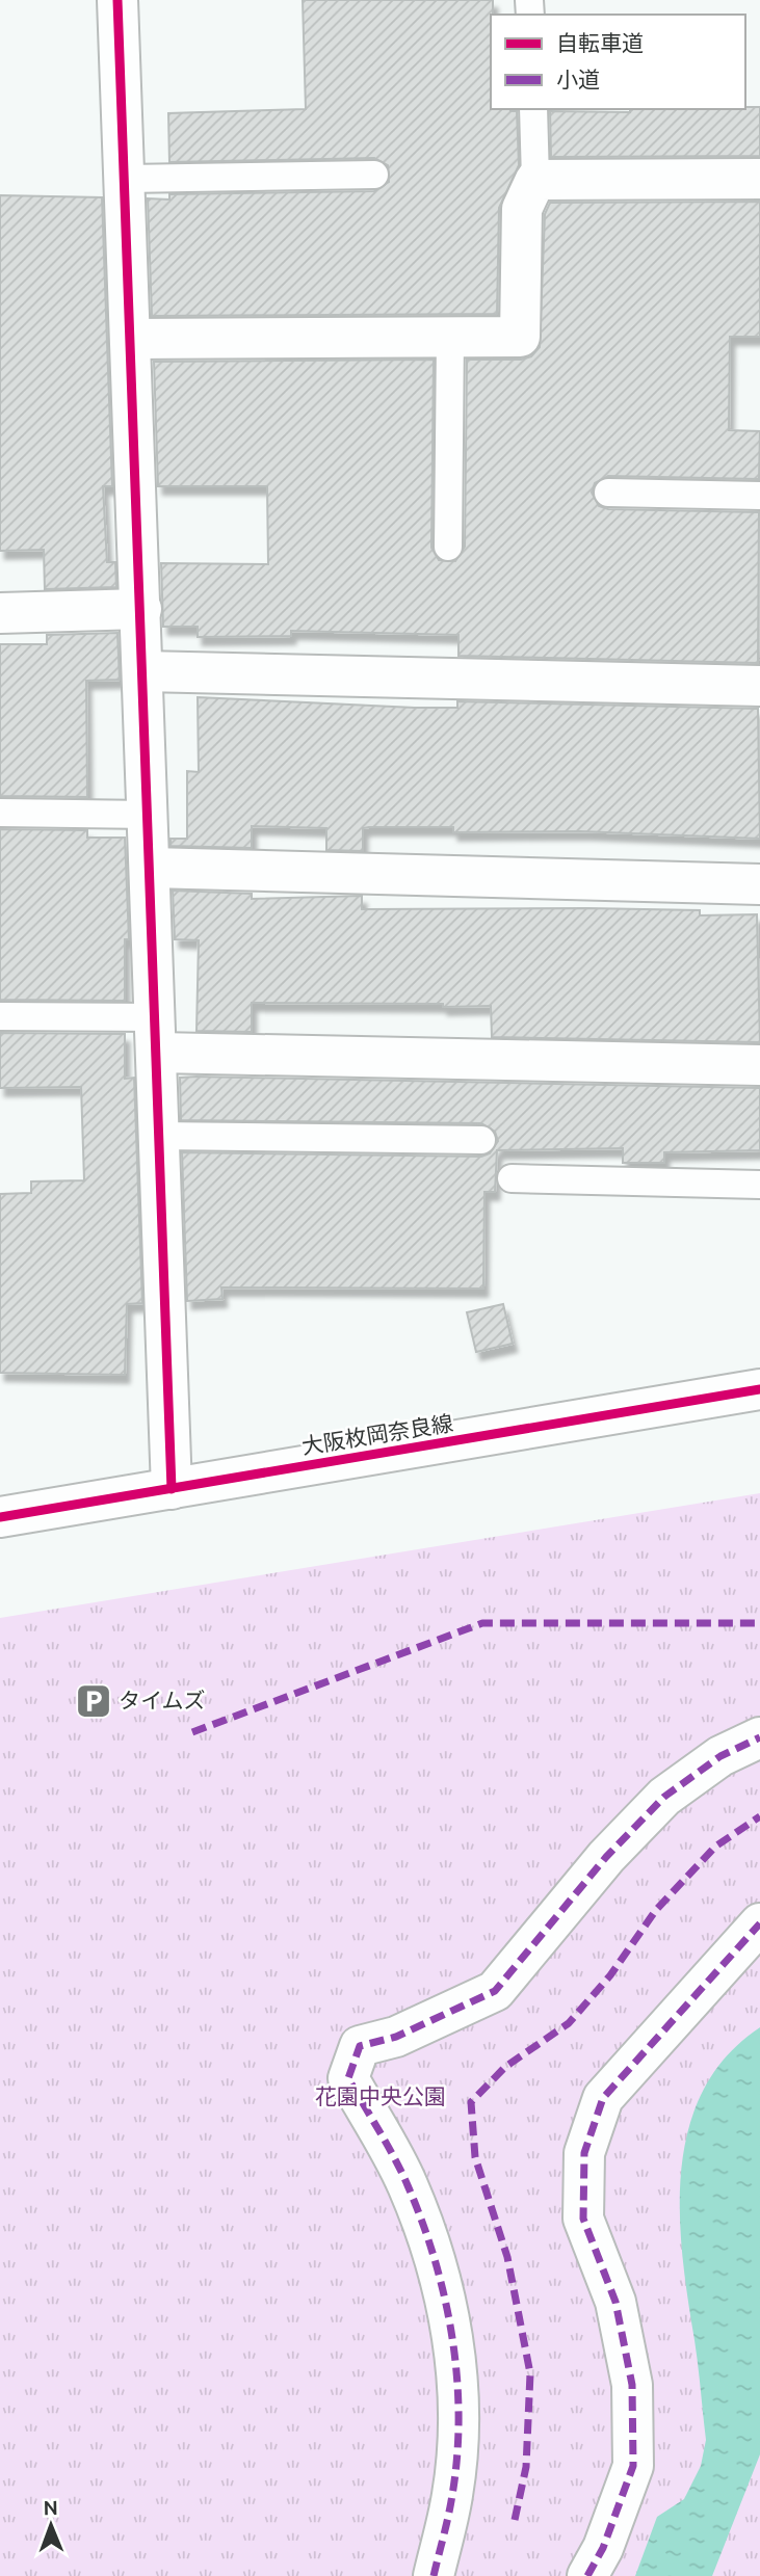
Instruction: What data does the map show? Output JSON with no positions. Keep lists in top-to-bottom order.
{
  "streets": {
    "street": ["大阪枚岡奈良線"]
  },
  "parks": ["花園中央公園"],
  "places": {
    "parking": ["タイムズ"]
  },
  "legend": ["自転車道", "小道"],
  "north": "top"
}
